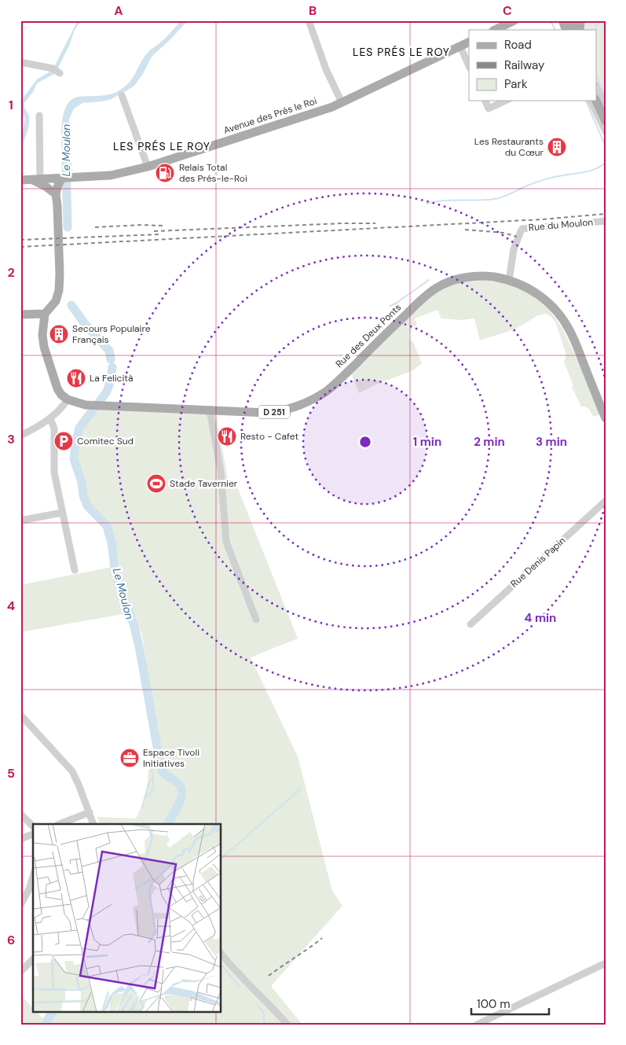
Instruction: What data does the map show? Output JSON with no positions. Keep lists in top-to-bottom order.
{
  "streets": {
    "main road": ["Avenue des Prés le Roi", "Rue des Deux Ponts", "D 251"],
    "street": ["Rue du Moulon", "Rue Denis Papin"]
  },
  "crossings": [
    ["Rue du Moulon", "Rue des Deux Ponts"]
  ],
  "districts": ["LES PRÉS LE ROY", "LES PRÉS LE ROY"],
  "water": ["Le Moulon"],
  "places": {
    "building": ["Les Restaurants du Cœur", "Secours Populaire Français"],
    "fuel station": ["Relais Total des Prés-le-Roi"],
    "restaurant": ["La Felicità", "Resto - Cafet"],
    "parking": ["Comitec Sud"],
    "sports": ["Stade Tavernier"],
    "office": ["Espace Tivoli Initiatives"]
  },
  "legend": ["Road", "Railway", "Park"],
  "scale_bar": "100 m",
  "grid": {
    "columns": ["A", "B", "C"],
    "rows": [
      "1",
      "2",
      "3",
      "4",
      "5",
      "6"
    ]
  },
  "rings": [
    "1 min",
    "2 min",
    "3 min",
    "4 min"
  ]
}
